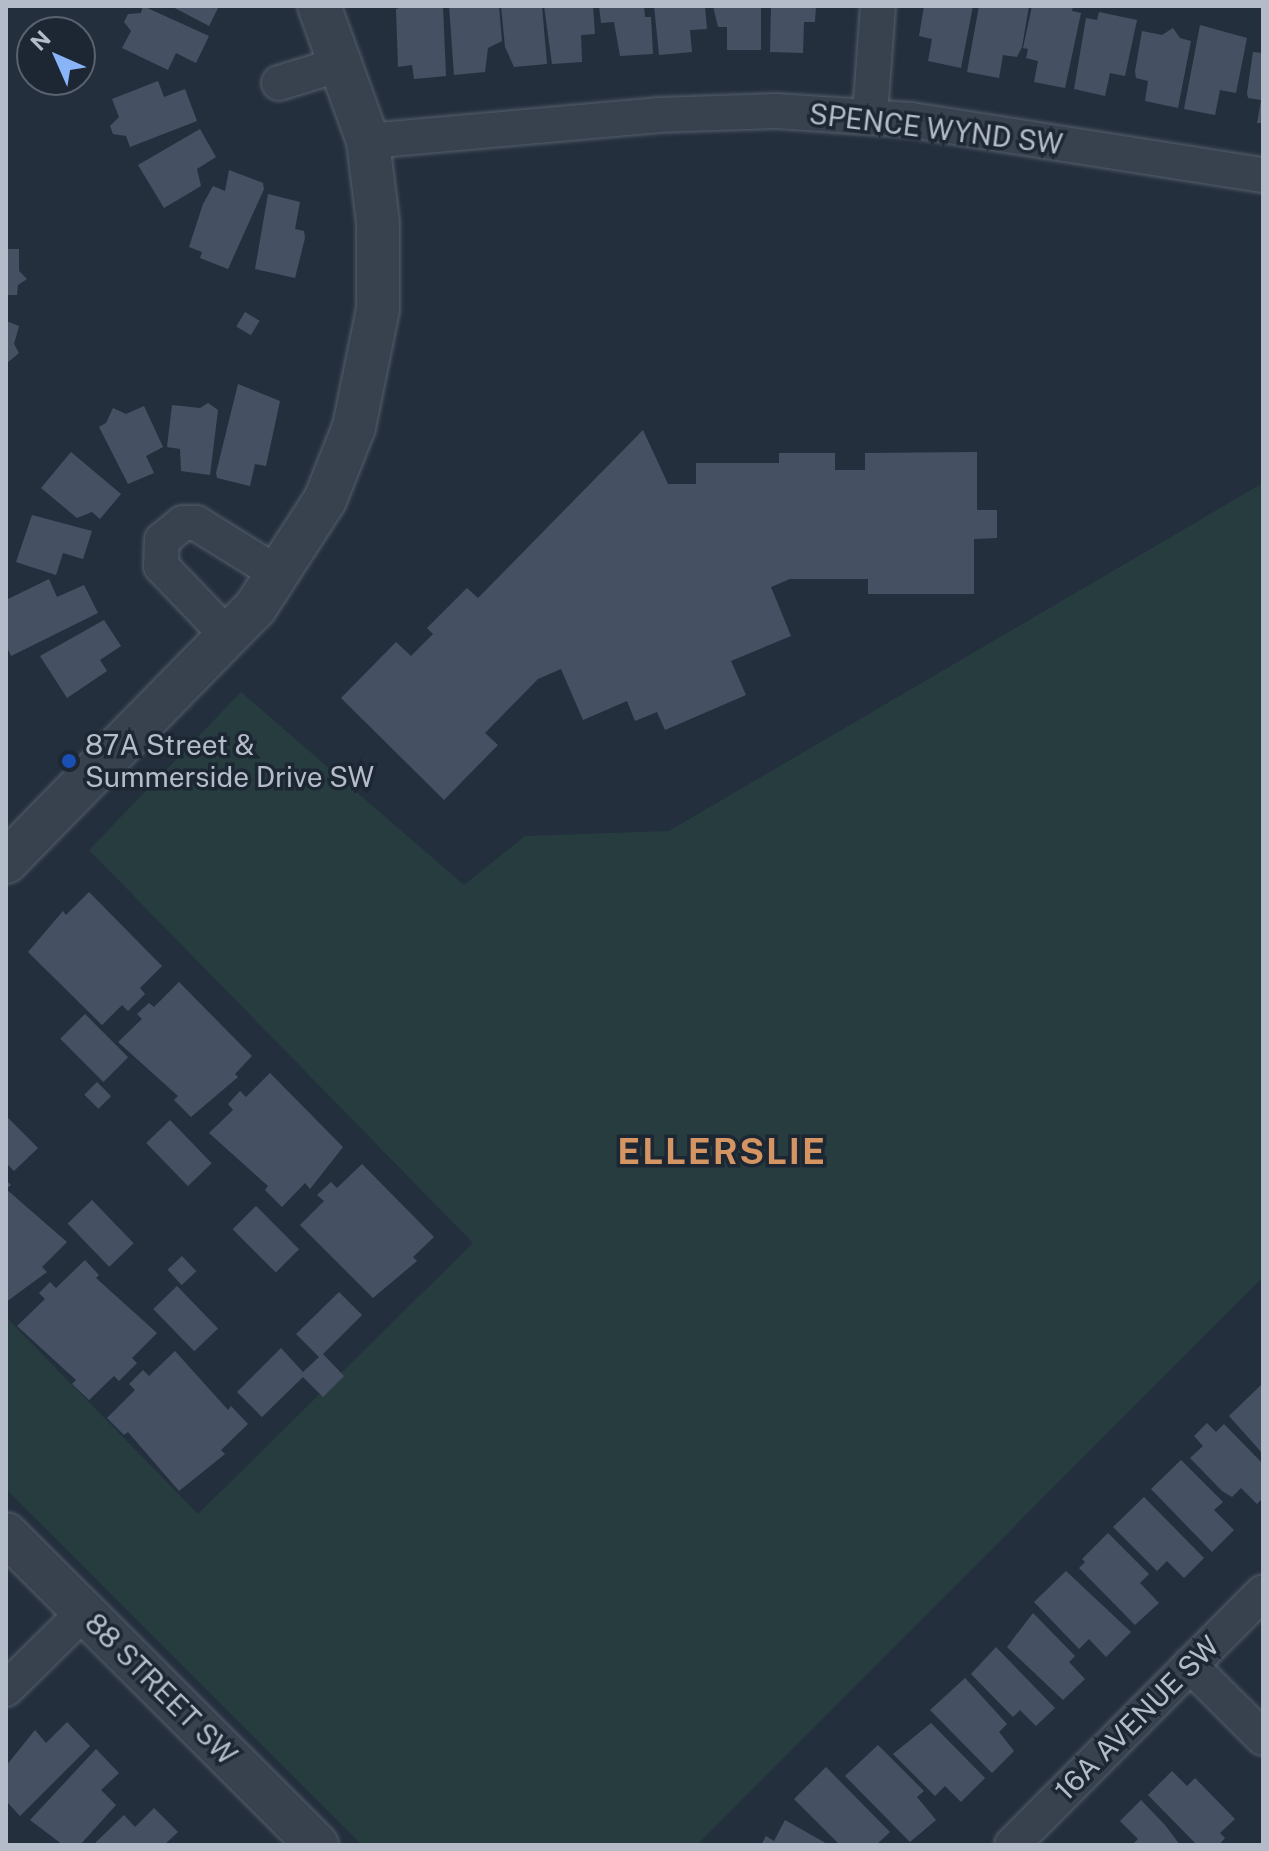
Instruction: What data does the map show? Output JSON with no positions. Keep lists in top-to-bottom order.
{
  "streets": {
    "street": ["SPENCE WYND SW", "88 STREET SW", "16A AVENUE SW"]
  },
  "districts": ["ELLERSLIE"],
  "places": ["87A Street & Summerside Drive SW"],
  "north": "top left"
}
